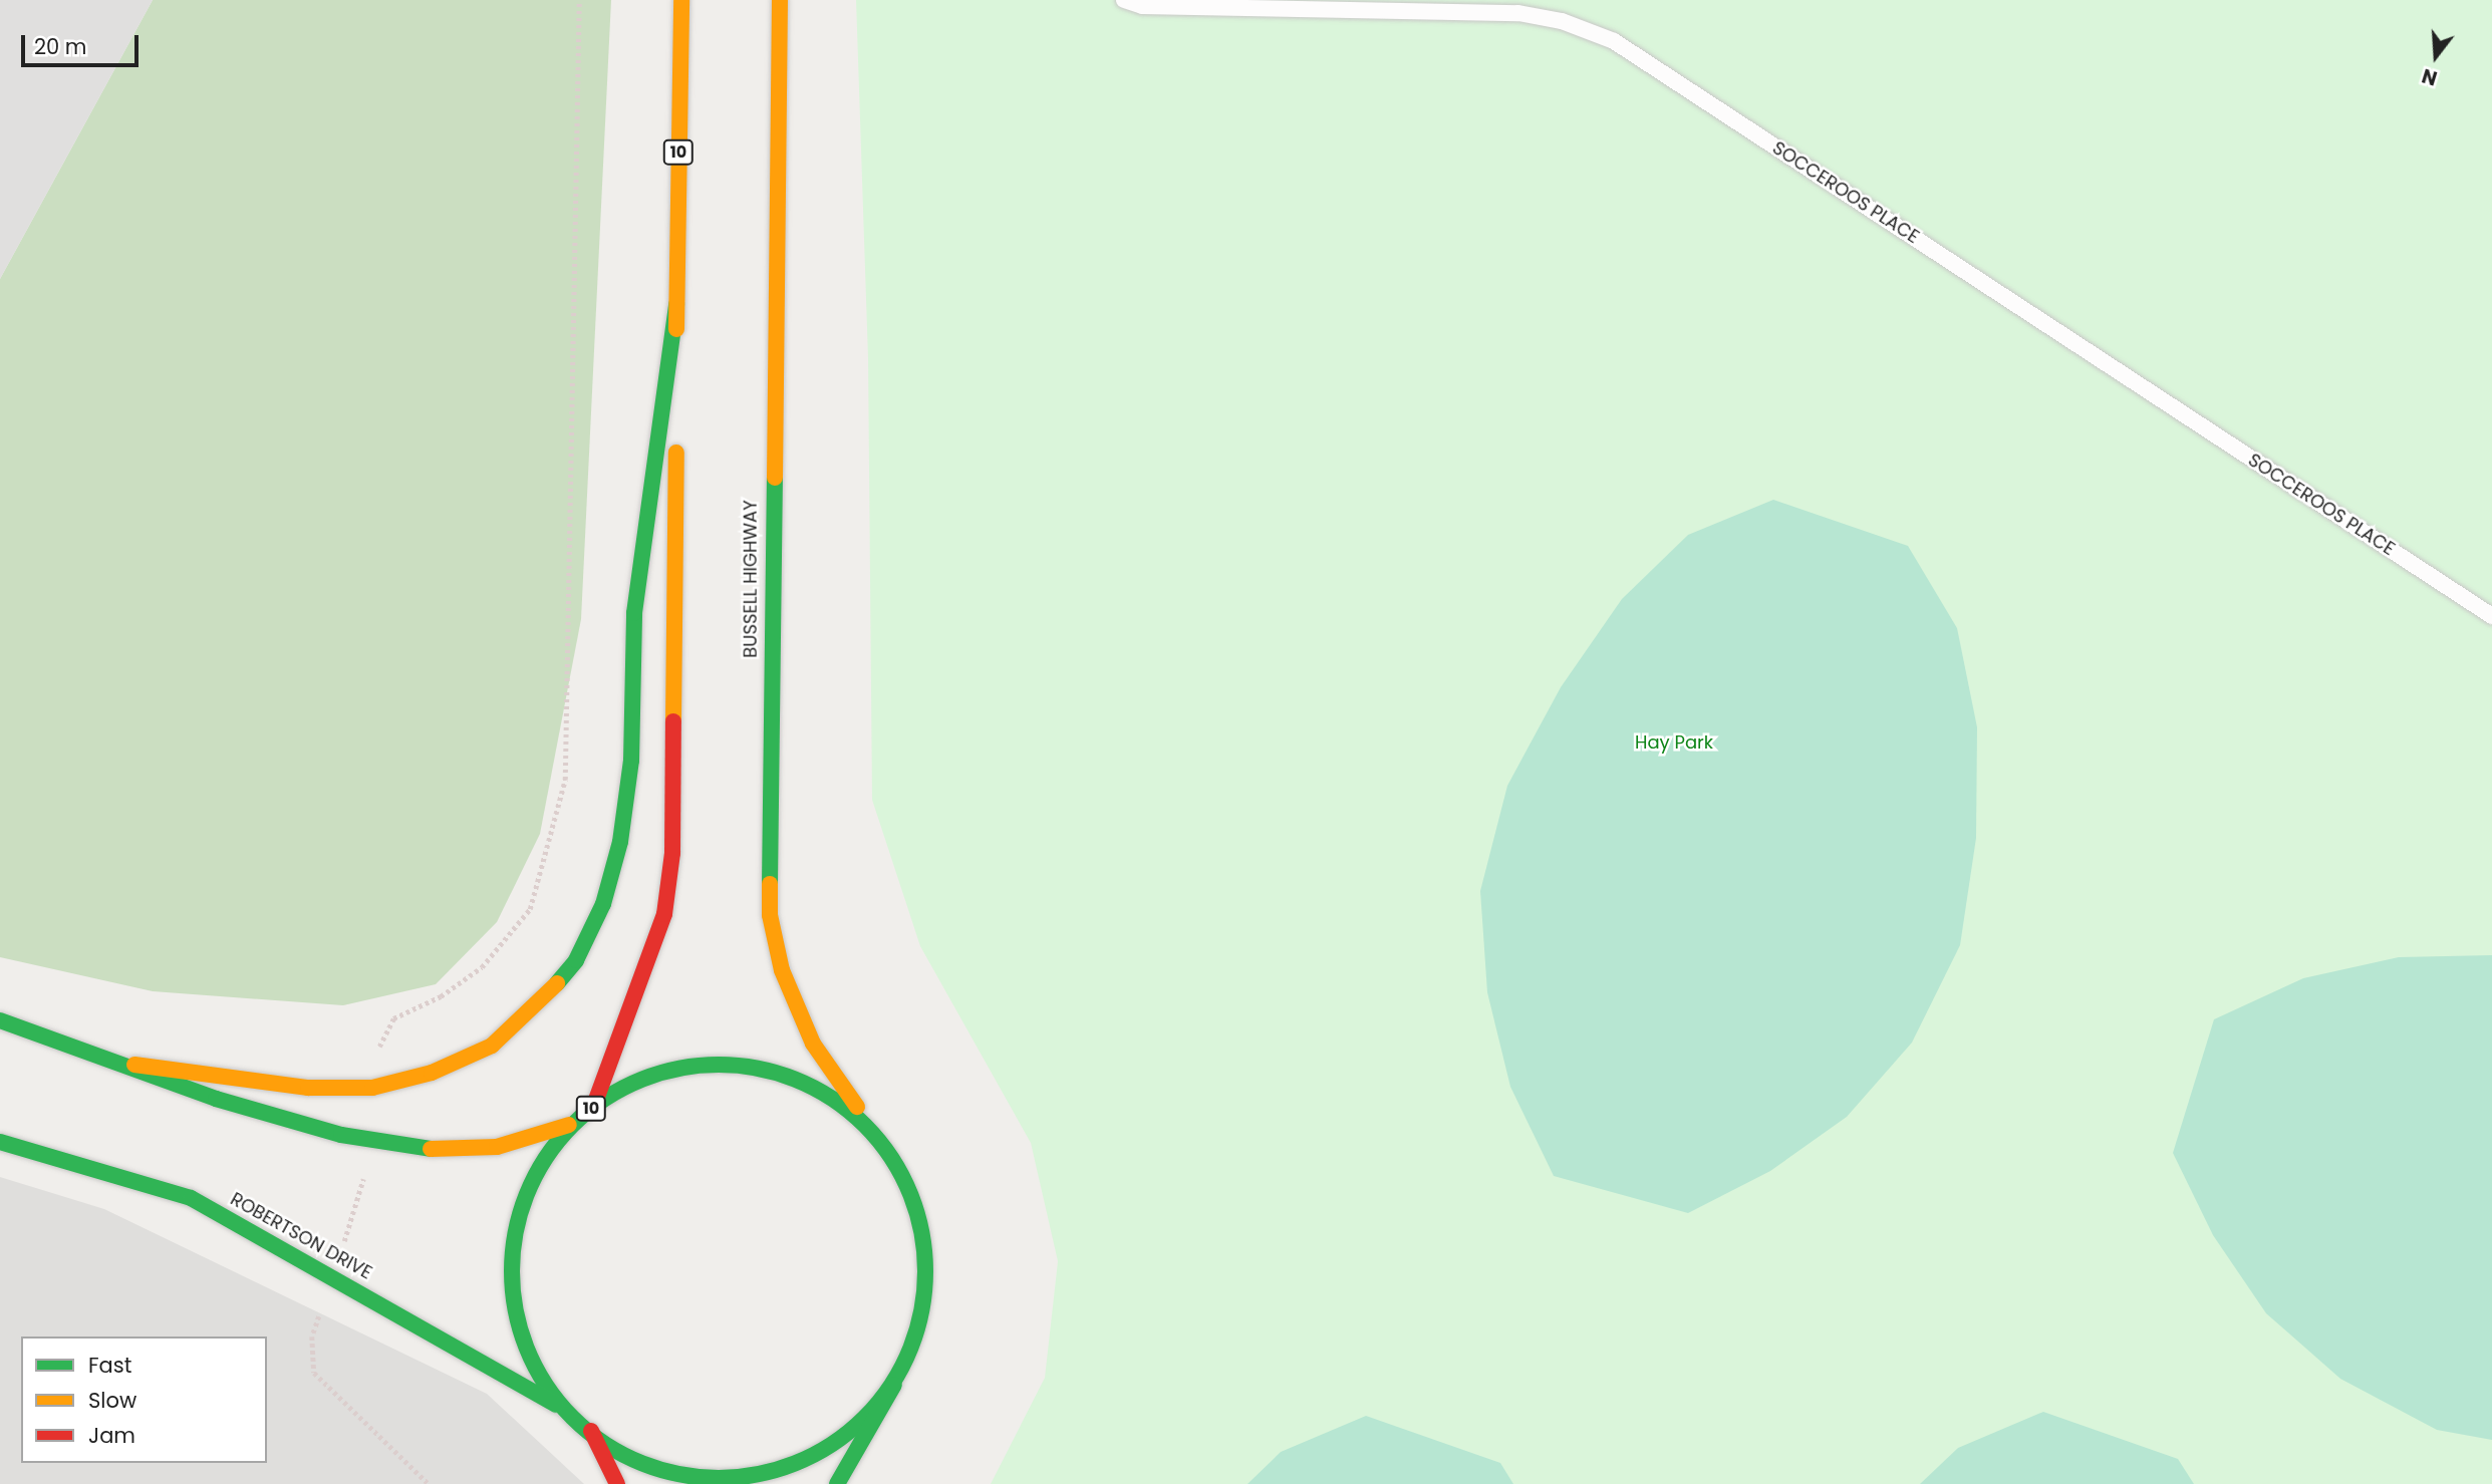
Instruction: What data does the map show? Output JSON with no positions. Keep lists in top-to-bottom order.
{
  "streets": {
    "main road": ["10", "BUSSELL HIGHWAY", "ROBERTSON DRIVE"],
    "lane": ["SOCCEROOS PLACE"]
  },
  "crossings": [
    ["10", "BUSSELL HIGHWAY"],
    ["10", "ROBERTSON DRIVE"]
  ],
  "parks": ["Hay Park"],
  "legend": ["Fast", "Slow", "Jam"],
  "scale_bar": "20 m",
  "north": "bottom"
}
